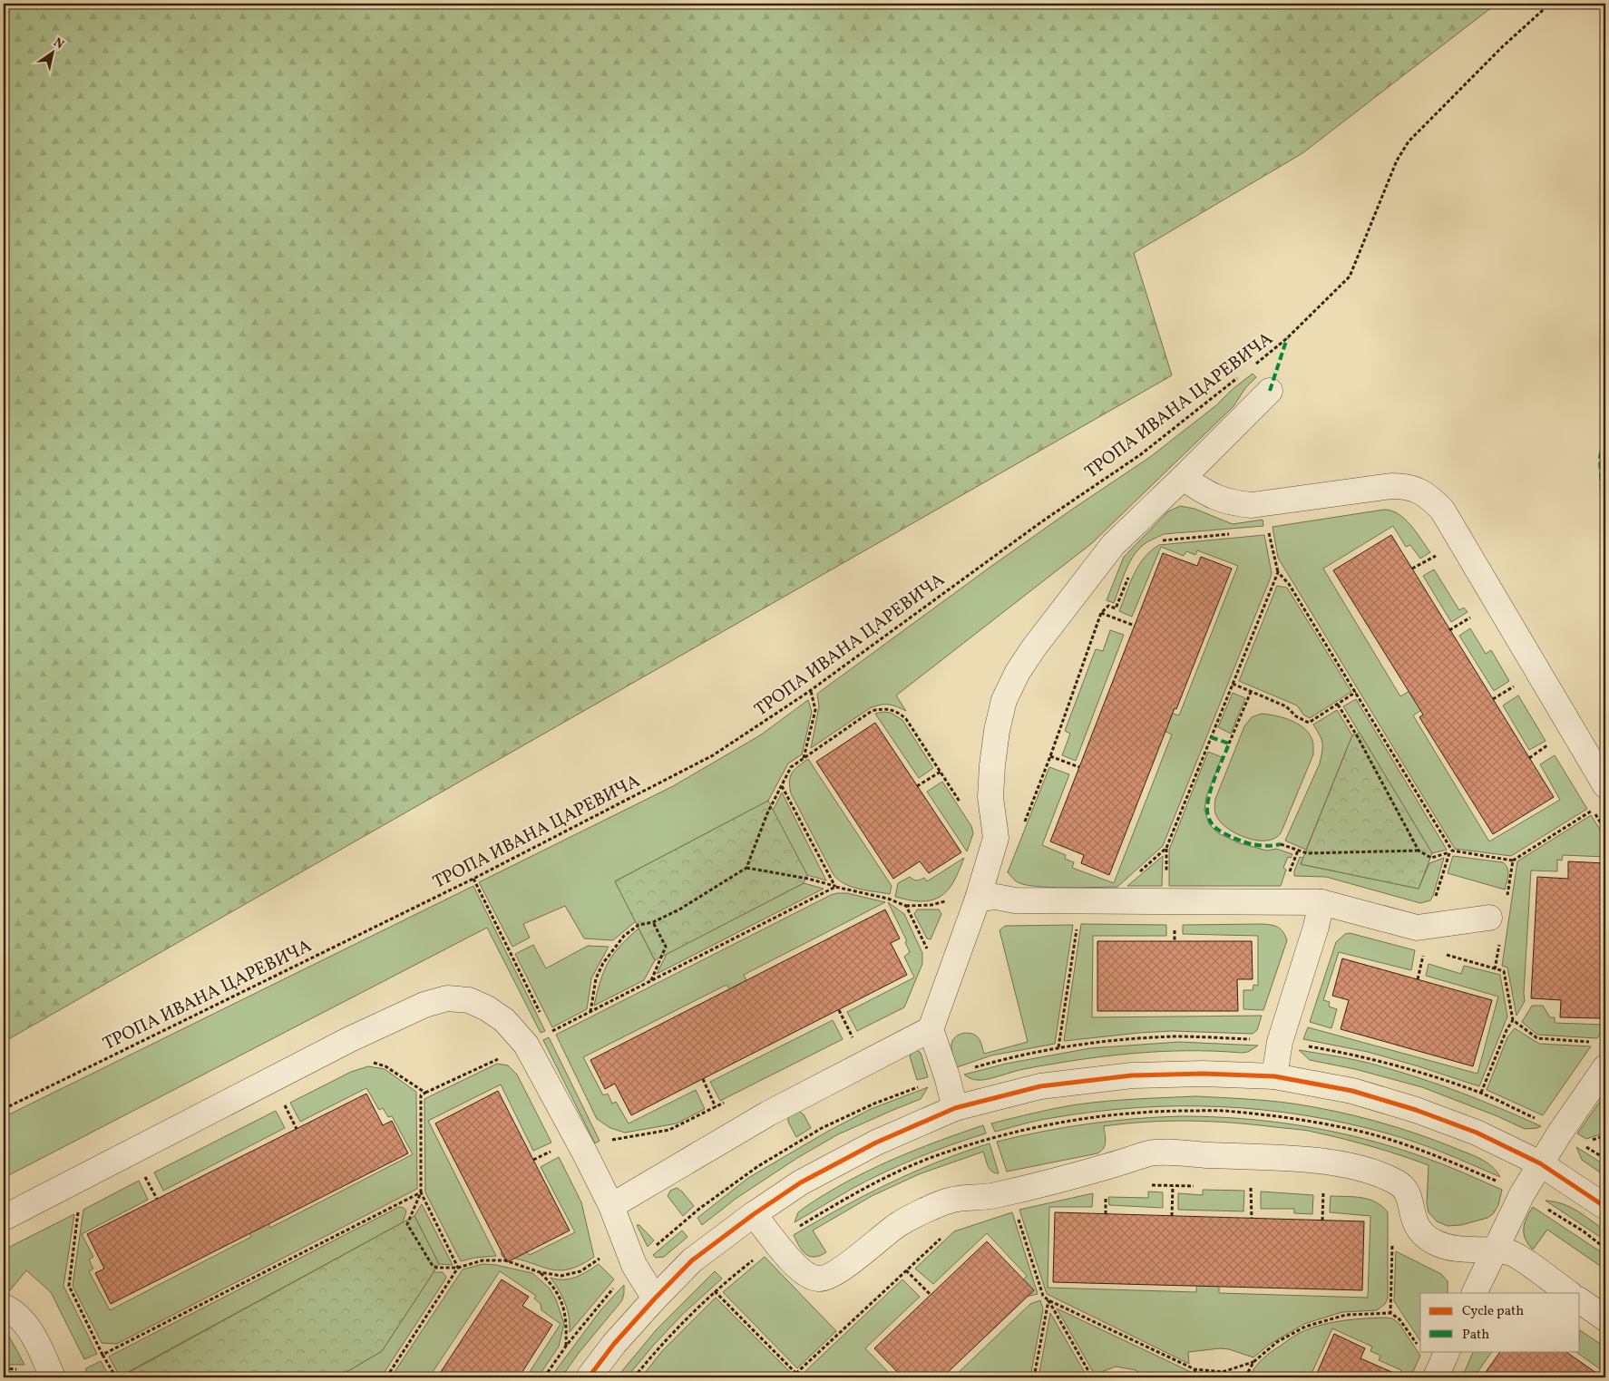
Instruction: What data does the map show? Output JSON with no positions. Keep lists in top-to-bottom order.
{
  "streets": {
    "path": ["ТРОПА ИВАНА ЦАРЕВИЧА"]
  },
  "legend": ["Cycle path", "Path"],
  "north": "top right"
}
